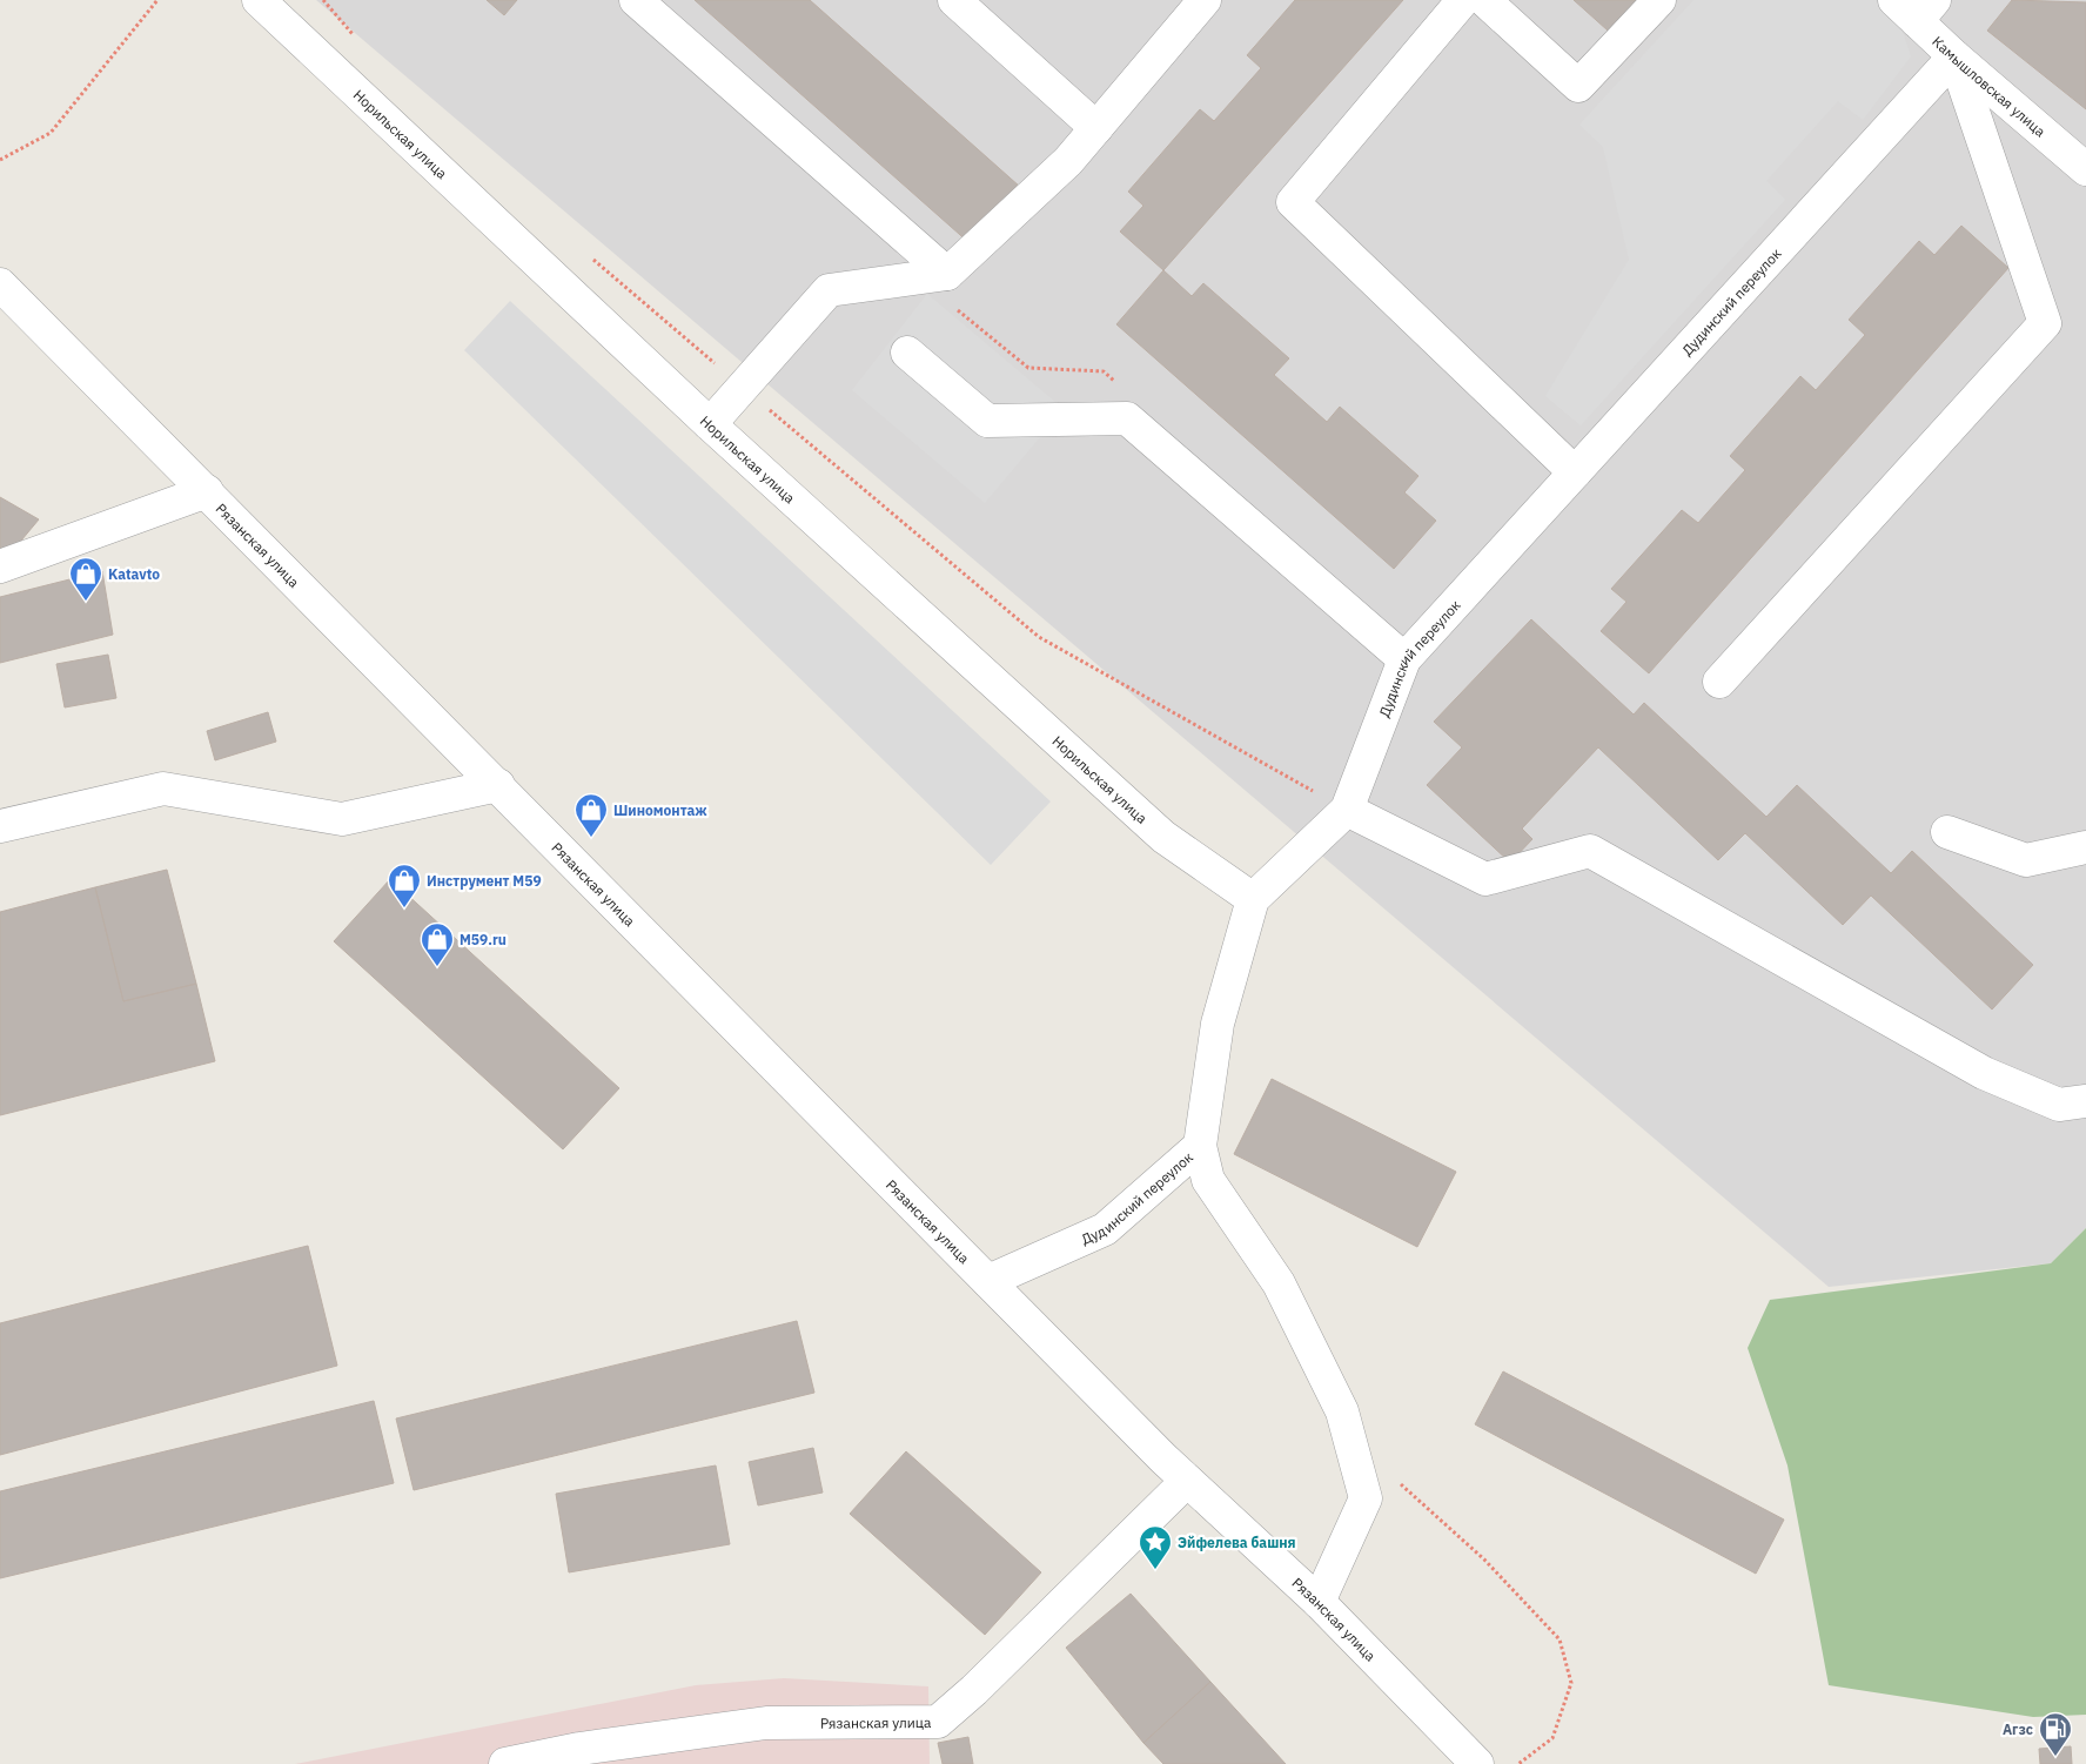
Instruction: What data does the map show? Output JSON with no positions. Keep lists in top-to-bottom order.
{
  "streets": {
    "street": [
      "Камышловская улица",
      "Норильская улица",
      "Дудинский переулок",
      "Рязанская улица"
    ]
  },
  "crossings": [
    ["Камышловская улица", "Дудинский переулок"],
    ["Норильская улица", "Дудинский переулок"],
    ["Дудинский переулок", "Рязанская улица"]
  ],
  "places": {
    "shop": [
      "Katavto",
      "Шиномонтаж",
      "Инструмент М59",
      "M59.ru"
    ],
    "place": ["Эйфелева башня"],
    "fuel station": ["Агзс"]
  }
}
